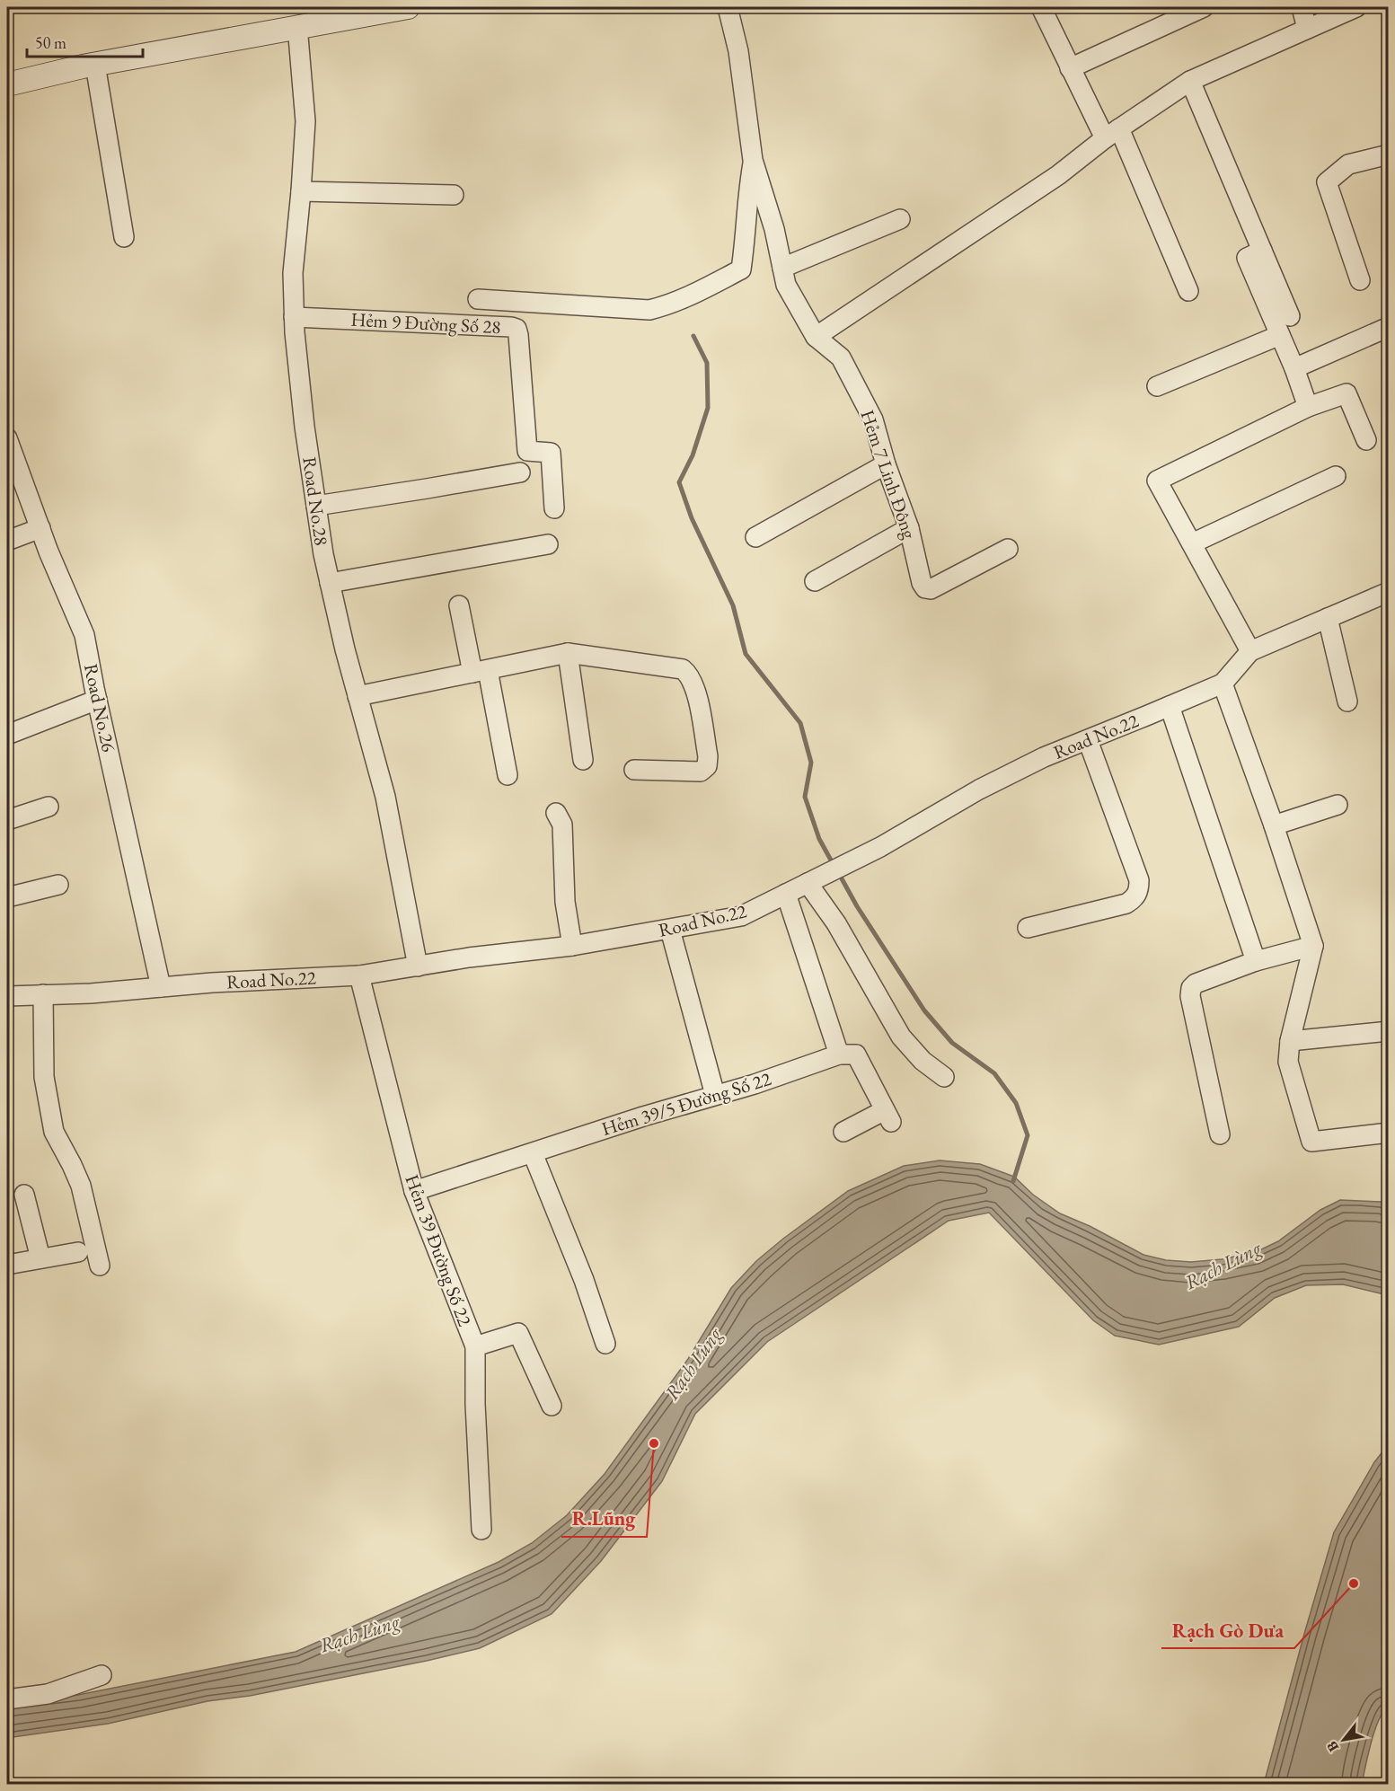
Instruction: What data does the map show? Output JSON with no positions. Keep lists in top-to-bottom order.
{
  "streets": {
    "street": [
      "Hẻm 9 Đường Số 28",
      "Hẻm 7 Linh Đông",
      "Road No.28",
      "Road No.26",
      "Road No.22",
      "Hẻm 39/5 Đường Số 22",
      "Hẻm 39 Đường Số 22"
    ]
  },
  "crossings": [
    ["Hẻm 9 Đường Số 28", "Road No.28"],
    ["Road No.28", "Road No.22"],
    ["Road No.26", "Road No.22"],
    ["Road No.22", "Hẻm 39 Đường Số 22"],
    ["Hẻm 39/5 Đường Số 22", "Hẻm 39 Đường Số 22"]
  ],
  "water": ["Rạch Lùng"],
  "places": ["R.Lũng", "Rạch Gò Dưa"],
  "scale_bar": "50 m",
  "north": "bottom left"
}
